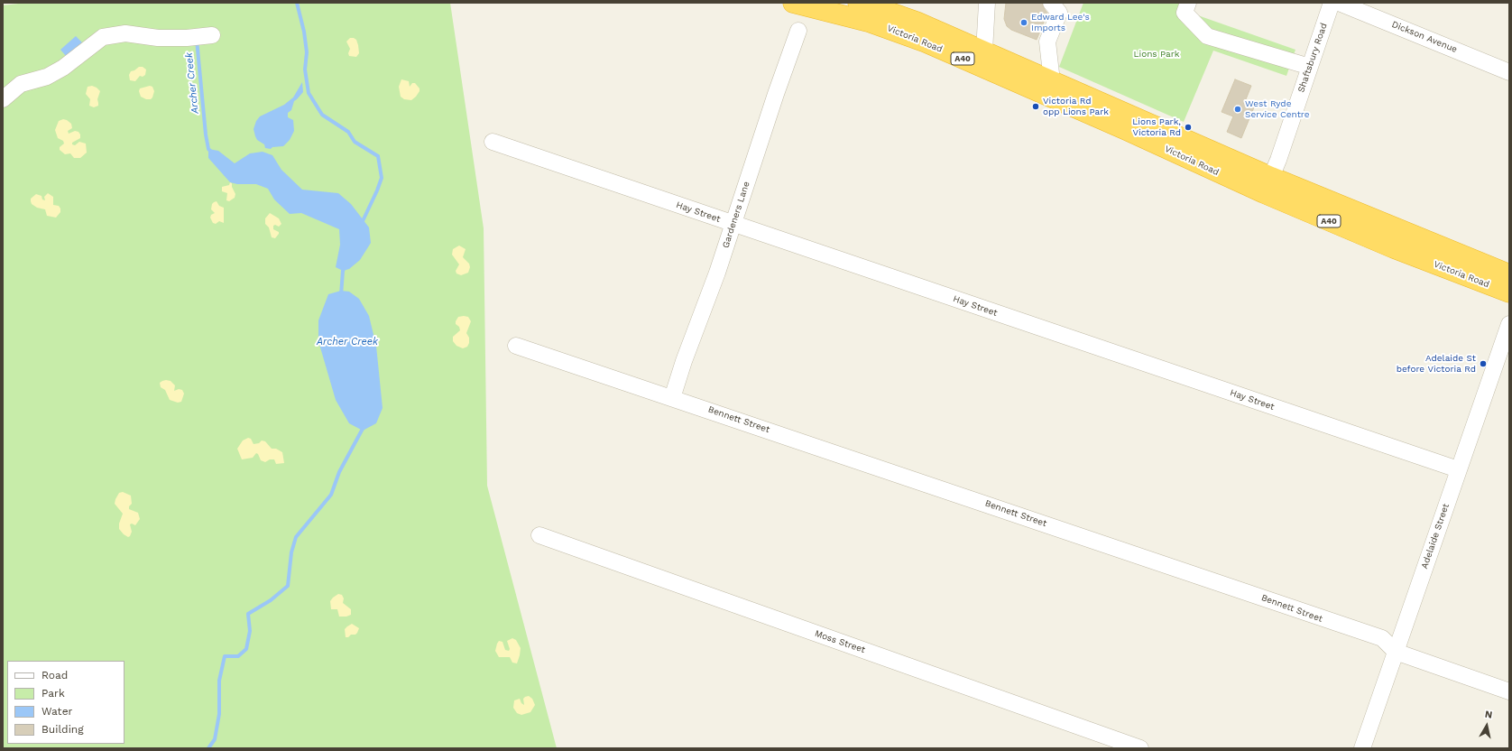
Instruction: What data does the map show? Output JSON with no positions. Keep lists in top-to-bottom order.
{
  "streets": {
    "highway": ["Victoria Road", "A40"],
    "street": [
      "Dickson Avenue",
      "Shaftsbury Road",
      "Hay Street",
      "Gardeners Lane",
      "Bennett Street",
      "Adelaide Street",
      "Moss Street"
    ]
  },
  "crossings": [
    ["Victoria Road", "Shaftsbury Road"],
    ["Hay Street", "Gardeners Lane"],
    ["Hay Street", "Adelaide Street"],
    ["Gardeners Lane", "Bennett Street"],
    ["Bennett Street", "Adelaide Street"]
  ],
  "water": ["Archer Creek"],
  "parks": ["Lions Park"],
  "places": [
    "Edward Lee's Imports",
    "Victoria Rd opp Lions Park",
    "West Ryde Service Centre",
    "Lions Park, Victoria Rd",
    "Adelaide St before Victoria Rd"
  ],
  "legend": [
    "Road",
    "Park",
    "Water",
    "Building"
  ],
  "north": "top"
}
